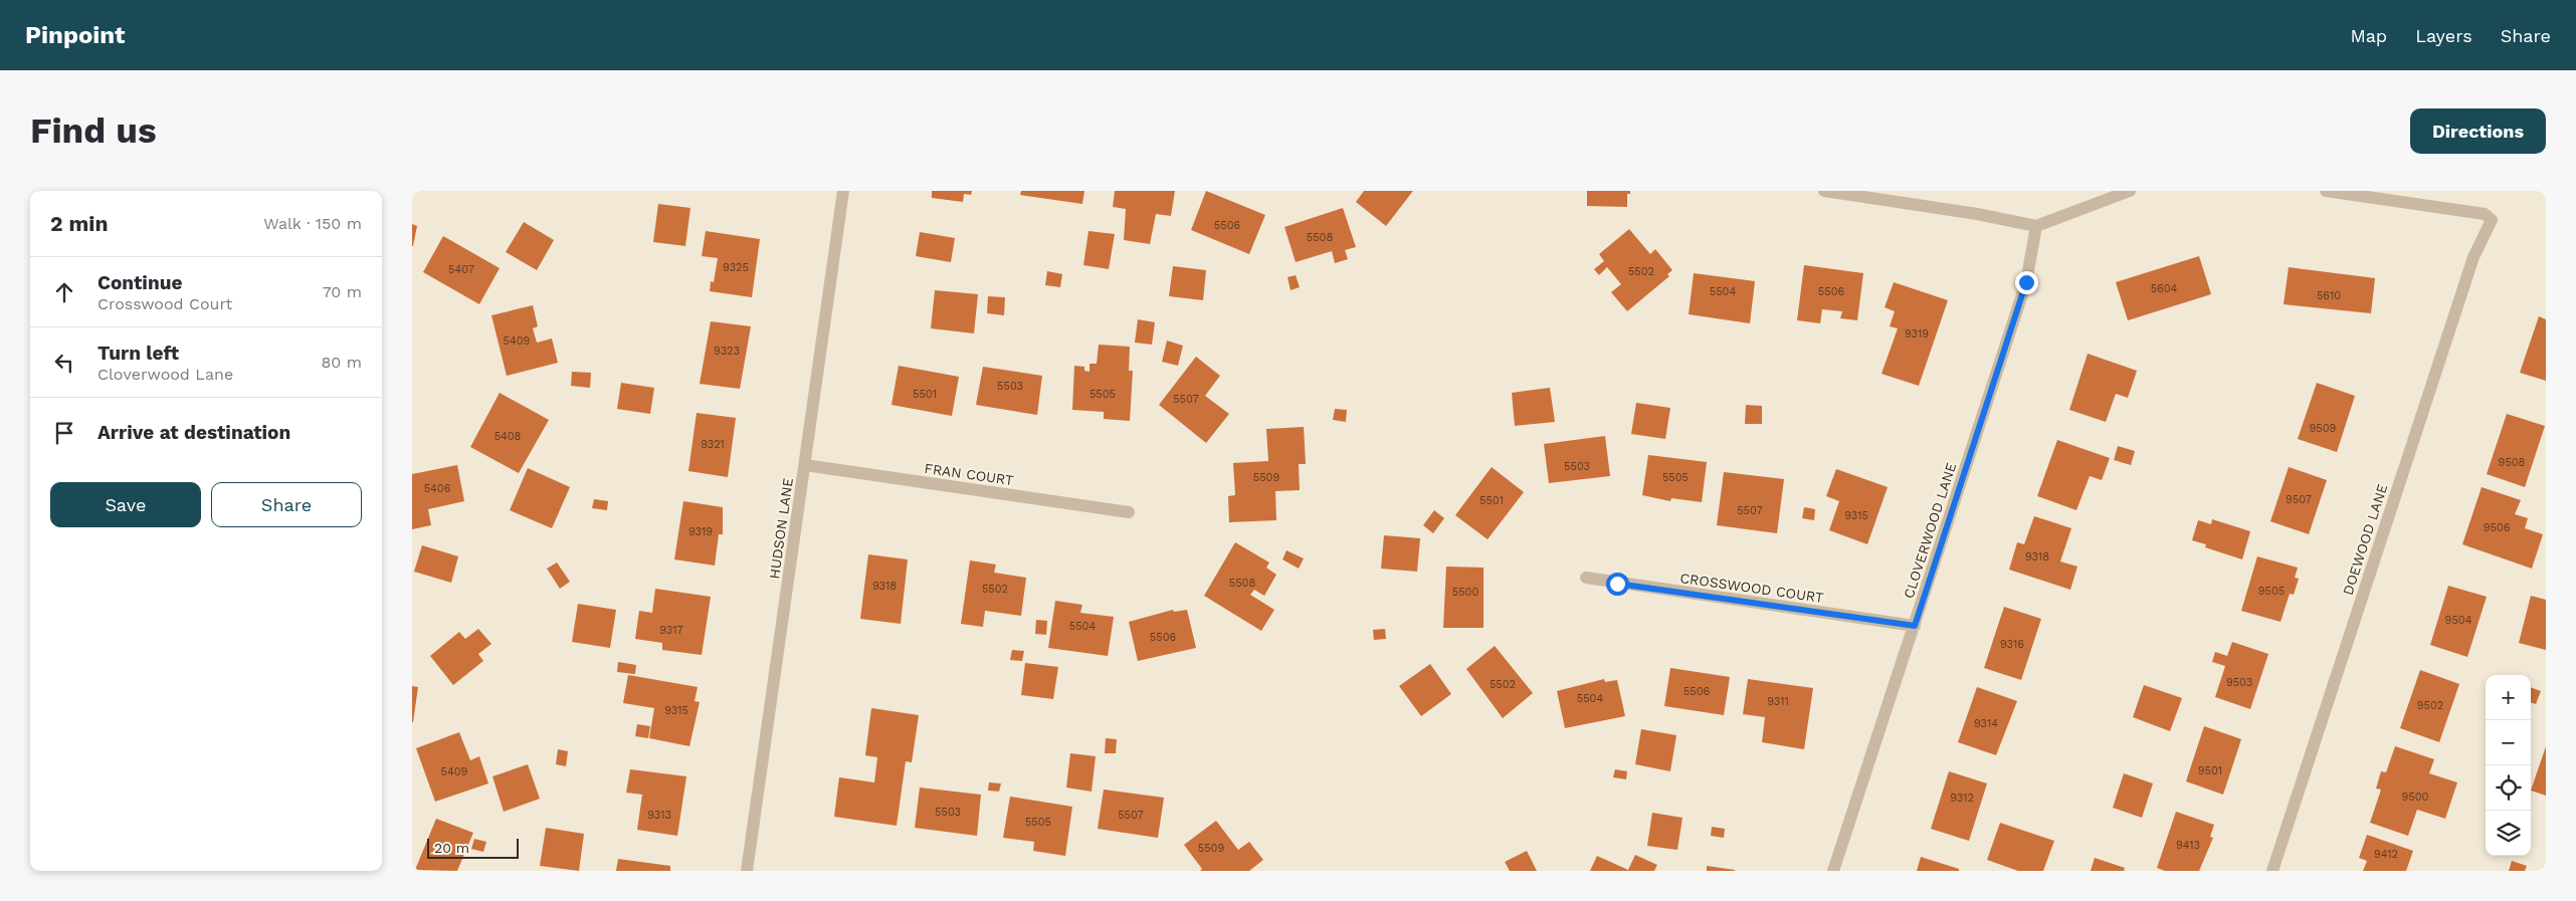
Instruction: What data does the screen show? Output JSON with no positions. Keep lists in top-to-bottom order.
{
  "streets": {
    "street": [
      "FRAN COURT",
      "HUDSON LANE",
      "CLOVERWOOD LANE",
      "DOEWOOD LANE",
      "CROSSWOOD COURT"
    ]
  },
  "crossings": [
    ["FRAN COURT", "HUDSON LANE"],
    ["CLOVERWOOD LANE", "CROSSWOOD COURT"]
  ],
  "house_numbers": [
    "5506",
    "5508",
    "9325",
    "5407",
    "5502",
    "5604",
    "5504",
    "5506",
    "5610",
    "9319",
    "5409",
    "9323",
    "5503",
    "5501",
    "5505",
    "5507",
    "9509",
    "5408",
    "9321",
    "9508",
    "5503",
    "5509",
    "5505",
    "5406",
    "9507",
    "5501",
    "5507",
    "9315",
    "9506",
    "9319",
    "9318",
    "5508",
    "9318",
    "5502",
    "9505",
    "5500",
    "9504",
    "5504",
    "9317",
    "5506",
    "9316",
    "9503",
    "5502",
    "5506",
    "5504",
    "9311",
    "9502",
    "9315",
    "9314",
    "9501",
    "5409",
    "9500",
    "9312",
    "5503",
    "9313",
    "5507",
    "5505",
    "9413",
    "5509",
    "9412"
  ],
  "scale_bar": "20 m",
  "page": {
    "header": "Pinpoint",
    "nav": ["Map", "Layers", "Share"],
    "buttons": [
      "Directions",
      ["Save", "Share"]
    ],
    "title": "Find us",
    "heading": ["2 min", "Walk · 150 m"],
    "list": [
      ["Continue", "Crosswood Court", "70 m"],
      ["Turn left", "Cloverwood Lane", "80 m"],
      "Arrive at destination"
    ],
    "map_buttons": ["+", "−"],
    "scale": "20 m"
  }
}
